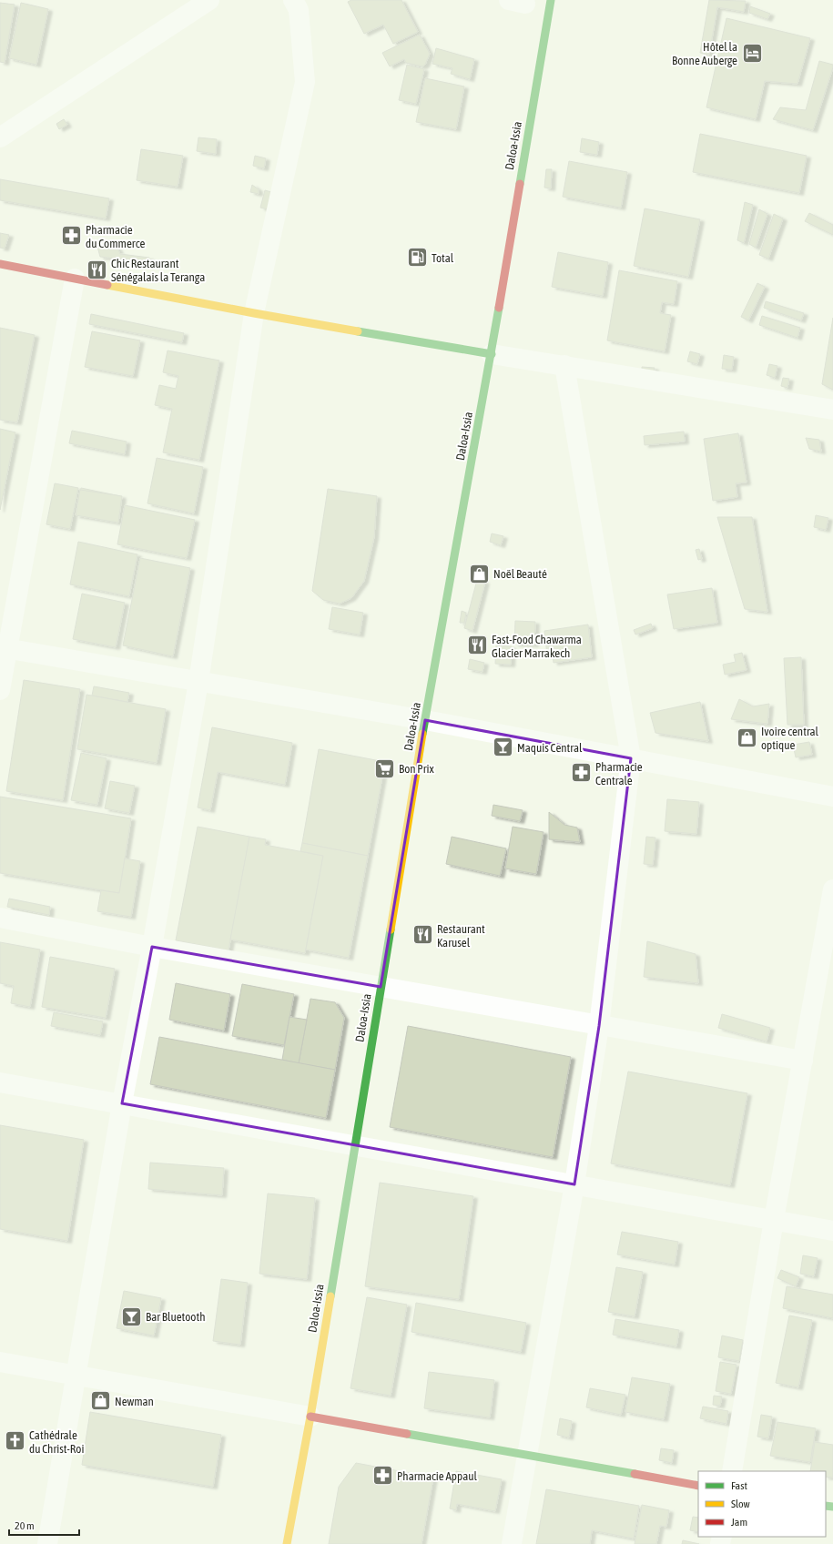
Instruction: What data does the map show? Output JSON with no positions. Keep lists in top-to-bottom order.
{
  "streets": {
    "main road": ["Daloa-Issia"]
  },
  "places": {
    "hotel": ["Hôtel la Bonne Auberge"],
    "pharmacy": ["Pharmacie du Commerce", "Pharmacie Centrale", "Pharmacie Appaul"],
    "fuel station": ["Total"],
    "restaurant": ["Chic Restaurant Sénégalais la Teranga", "Fast-Food Chawarma Glacier Marrakech", "Restaurant Karusel"],
    "shop": ["Noël Beauté", "Ivoire central optique", "Newman"],
    "bar": ["Maquis Central", "Bar Bluetooth"],
    "supermarket": ["Bon Prix"],
    "church": ["Cathédrale du Christ-Roi"]
  },
  "legend": ["Fast", "Slow", "Jam"],
  "scale_bar": "20 m"
}
